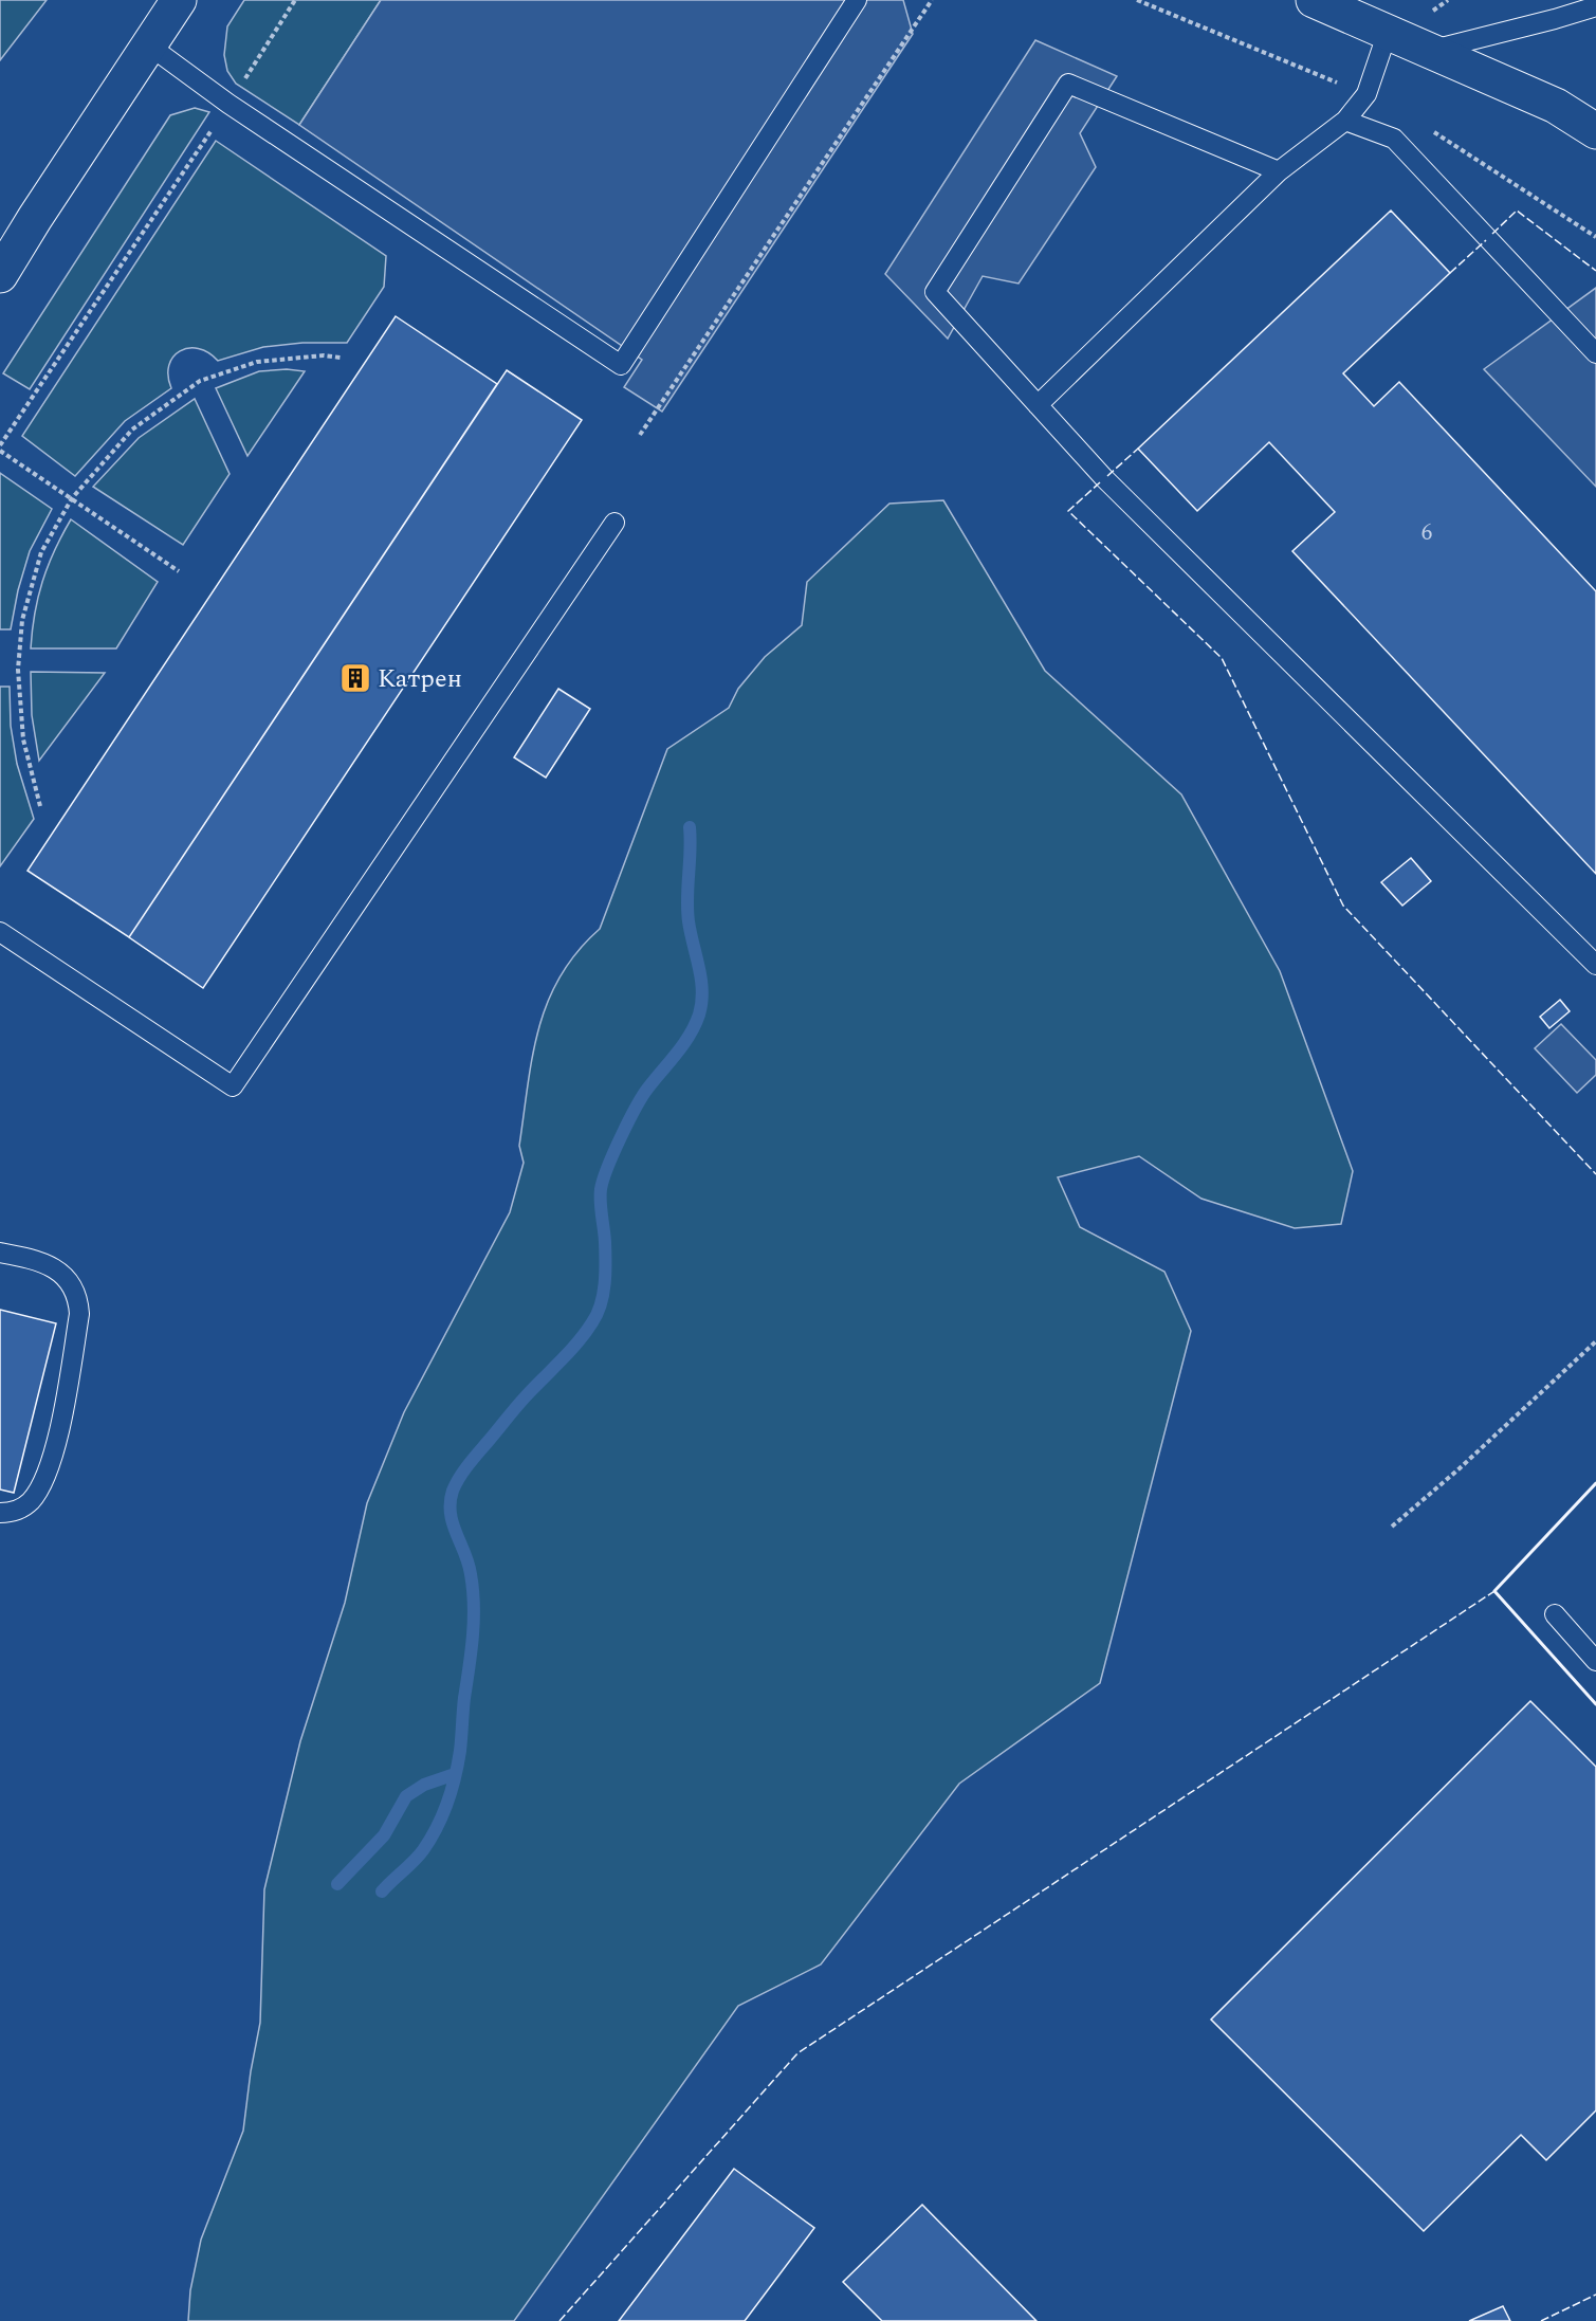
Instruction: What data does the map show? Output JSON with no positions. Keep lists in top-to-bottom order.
{
  "places": {
    "building": ["Катрен"]
  },
  "house_numbers": ["6"]
}
